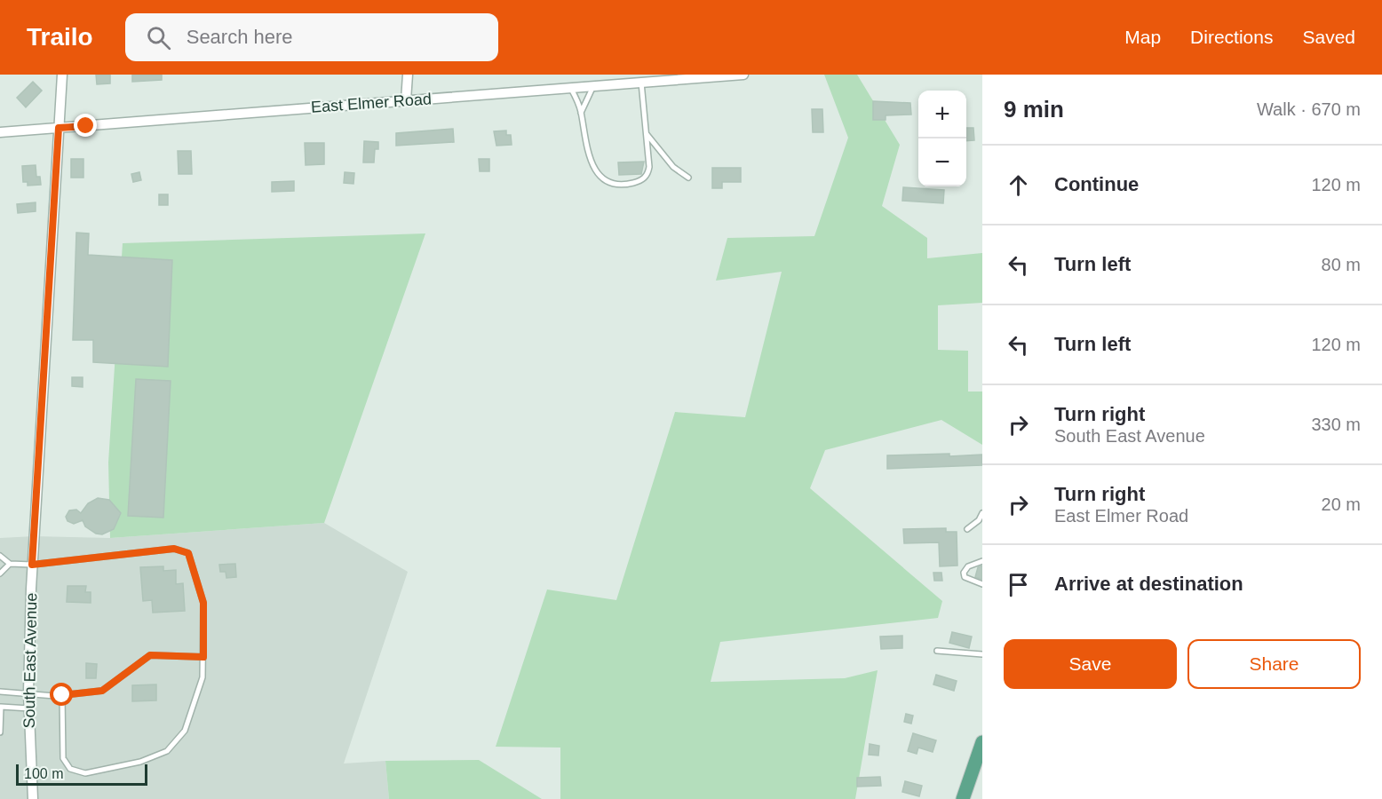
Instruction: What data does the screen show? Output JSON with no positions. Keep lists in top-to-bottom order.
{
  "streets": {
    "street": ["East Elmer Road", "South East Avenue"]
  },
  "crossings": [
    ["East Elmer Road", "South East Avenue"]
  ],
  "scale_bar": "100 m",
  "page": {
    "header": "Trailo",
    "search": "Search here",
    "nav": ["Map", "Directions", "Saved"],
    "heading": ["9 min", "Walk · 670 m"],
    "map_buttons": ["+", "−"],
    "list": [
      ["Continue", "120 m"],
      ["Turn left", "80 m"],
      ["Turn left", "120 m"],
      ["Turn right", "South East Avenue", "330 m"],
      ["Turn right", "East Elmer Road", "20 m"],
      "Arrive at destination"
    ],
    "buttons": ["Save", "Share"],
    "scale": "100 m"
  }
}
